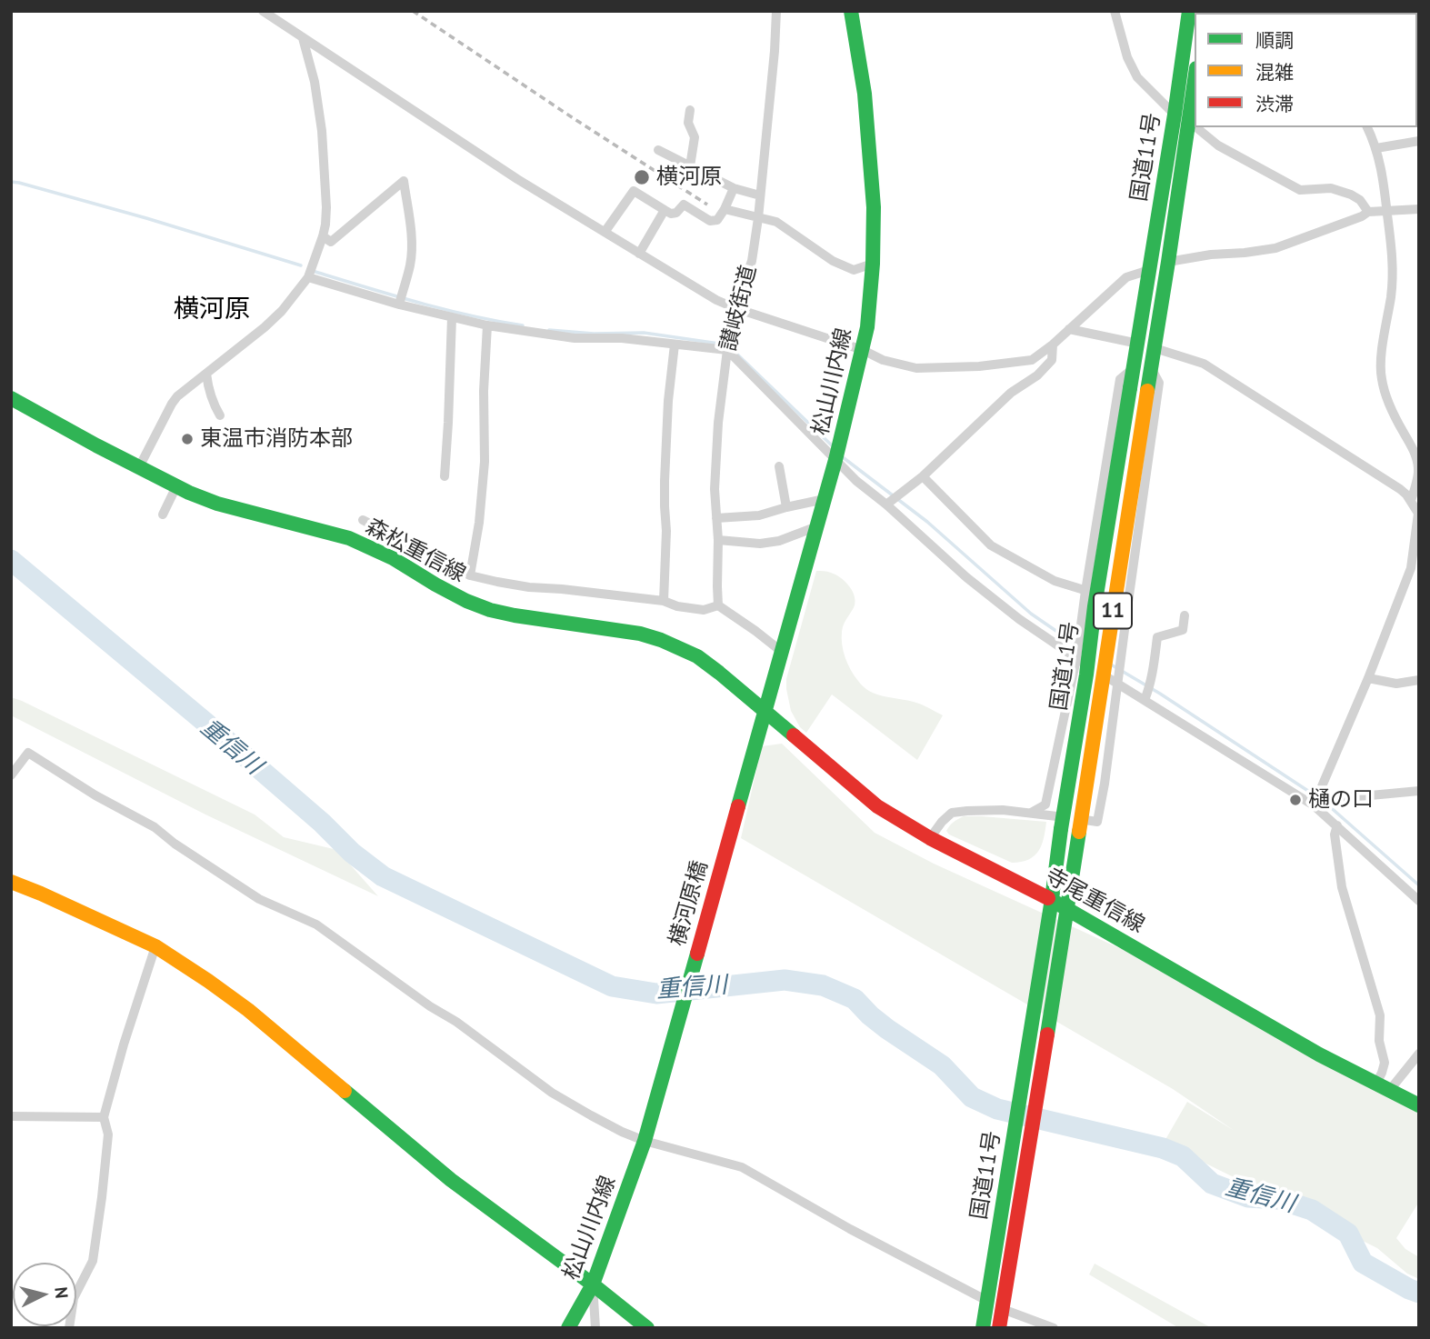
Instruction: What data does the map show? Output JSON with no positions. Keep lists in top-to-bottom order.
{
  "streets": {
    "main road": [
      "国道11号",
      "松山川内線",
      "森松重信線",
      "11",
      "寺尾重信線",
      "横河原橋"
    ],
    "street": ["讃岐街道"]
  },
  "crossings": [
    ["国道11号", "寺尾重信線"],
    ["松山川内線", "森松重信線"],
    ["松山川内線", "寺尾重信線"],
    ["松山川内線", "横河原橋"],
    ["森松重信線", "寺尾重信線"]
  ],
  "districts": ["横河原"],
  "water": ["重信川"],
  "places": ["横河原", "東温市消防本部", "樋の口"],
  "legend": ["順調", "混雑", "渋滞"],
  "north": "right"
}
